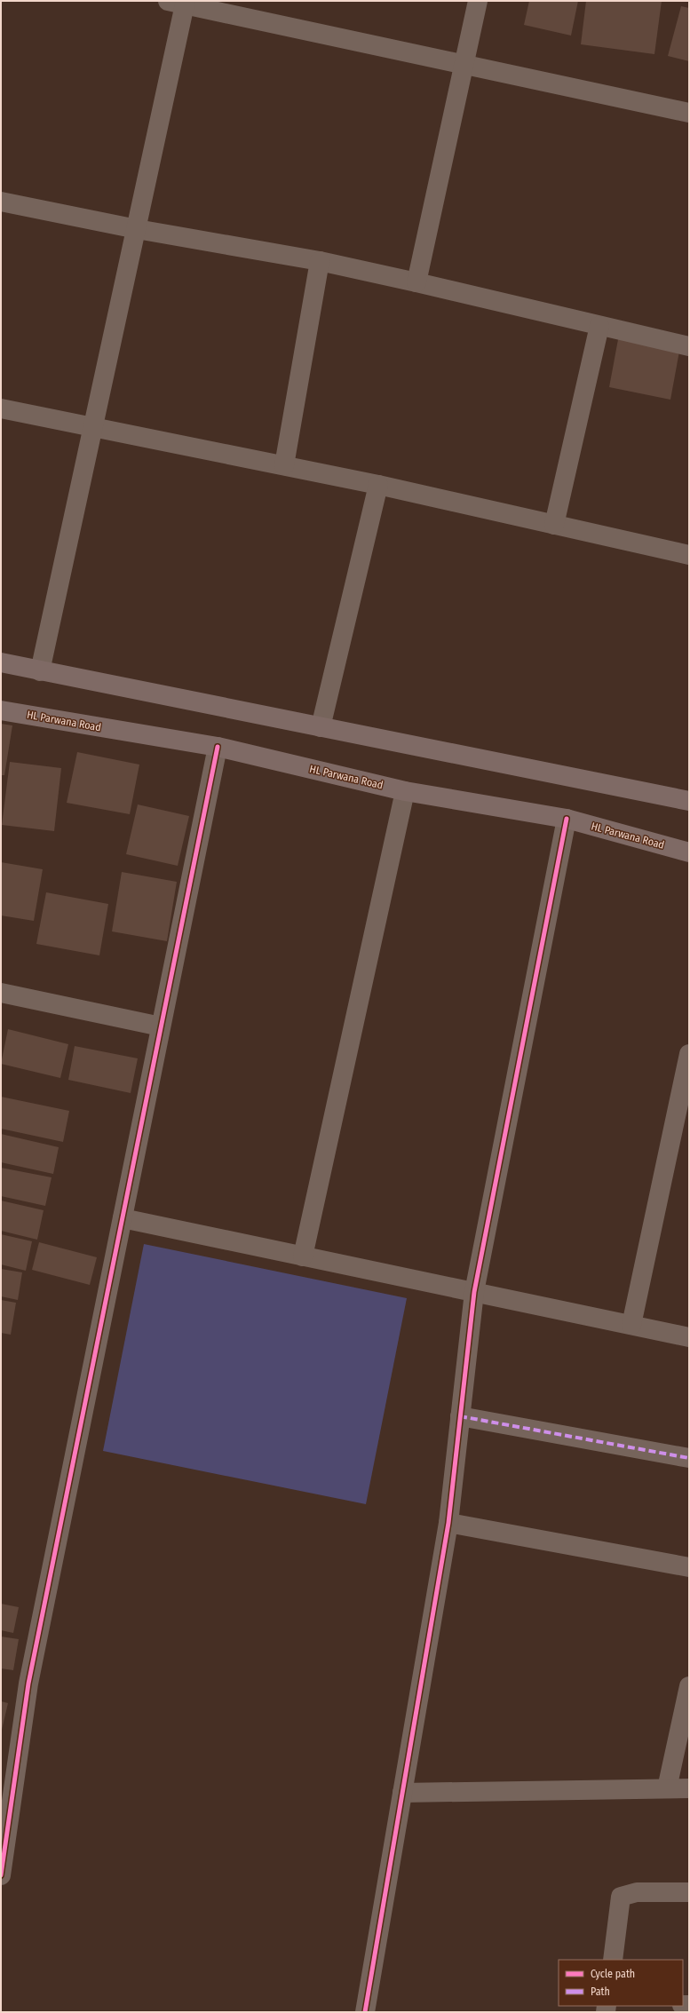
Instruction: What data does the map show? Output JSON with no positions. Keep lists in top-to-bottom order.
{
  "streets": {
    "street": ["HL Parwana Road"]
  },
  "legend": ["Cycle path", "Path"]
}
